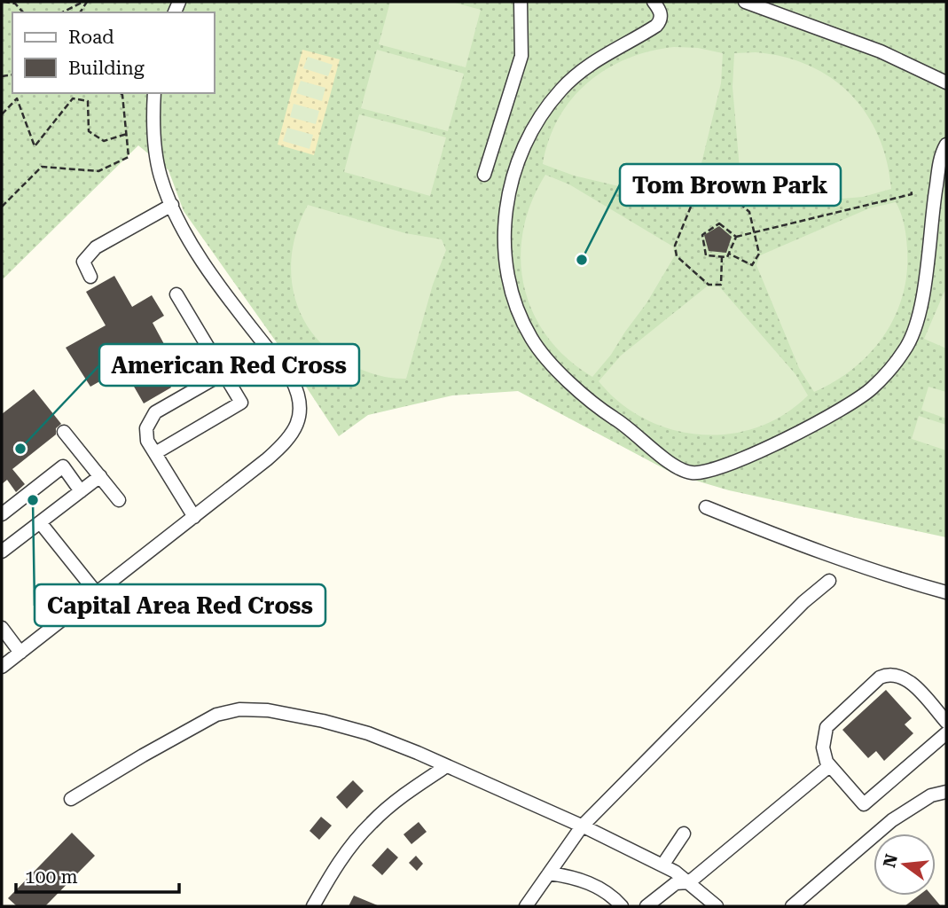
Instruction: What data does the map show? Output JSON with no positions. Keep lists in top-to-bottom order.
{
  "places": ["Tom Brown Park", "American Red Cross", "Capital Area Red Cross"],
  "legend": ["Road", "Building"],
  "scale_bar": "100 m",
  "north": "left"
}
